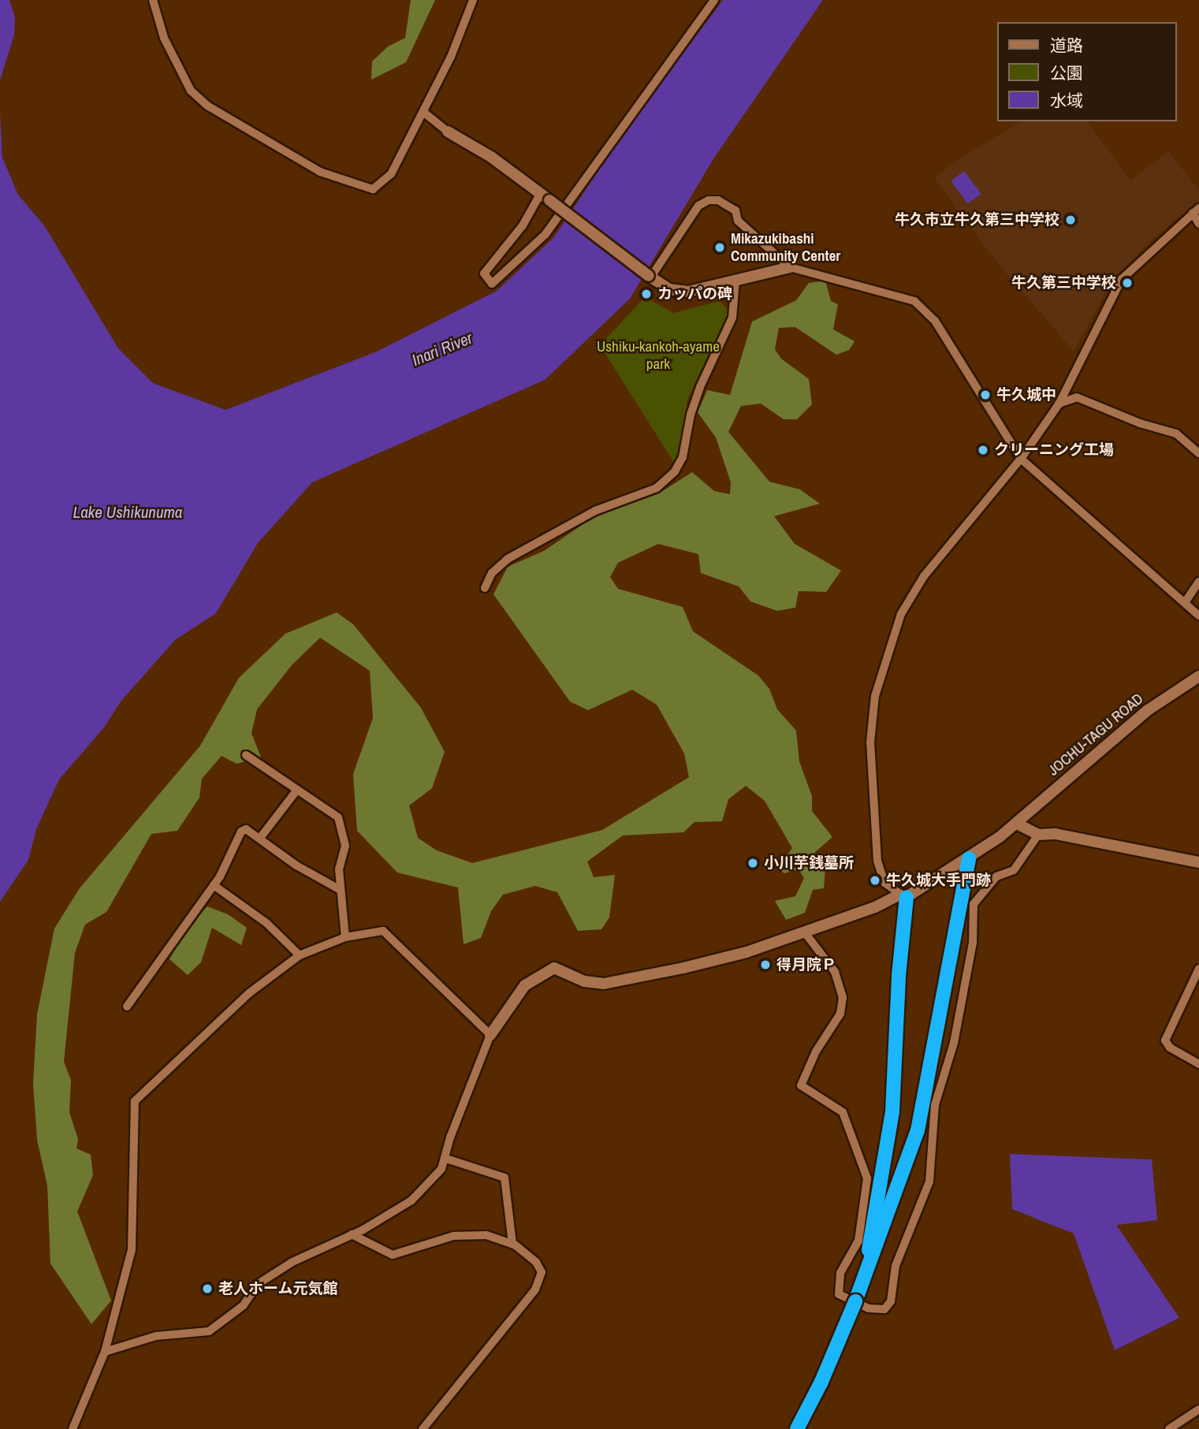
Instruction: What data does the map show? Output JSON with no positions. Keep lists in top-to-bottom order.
{
  "streets": {
    "street": ["JOCHU-TAGU ROAD"]
  },
  "water": ["Inari River", "Lake Ushikunuma"],
  "parks": ["Ushiku-kankoh-ayame park"],
  "places": [
    "牛久市立牛久第三中学校",
    "Mikazukibashi Community Center",
    "牛久第三中学校",
    "カッパの碑",
    "牛久城中",
    "クリーニング工場",
    "小川芋銭墓所",
    "牛久城大手門跡",
    "得月院Ｐ",
    "老人ホーム元気館"
  ],
  "legend": ["道路", "公園", "水域"]
}
